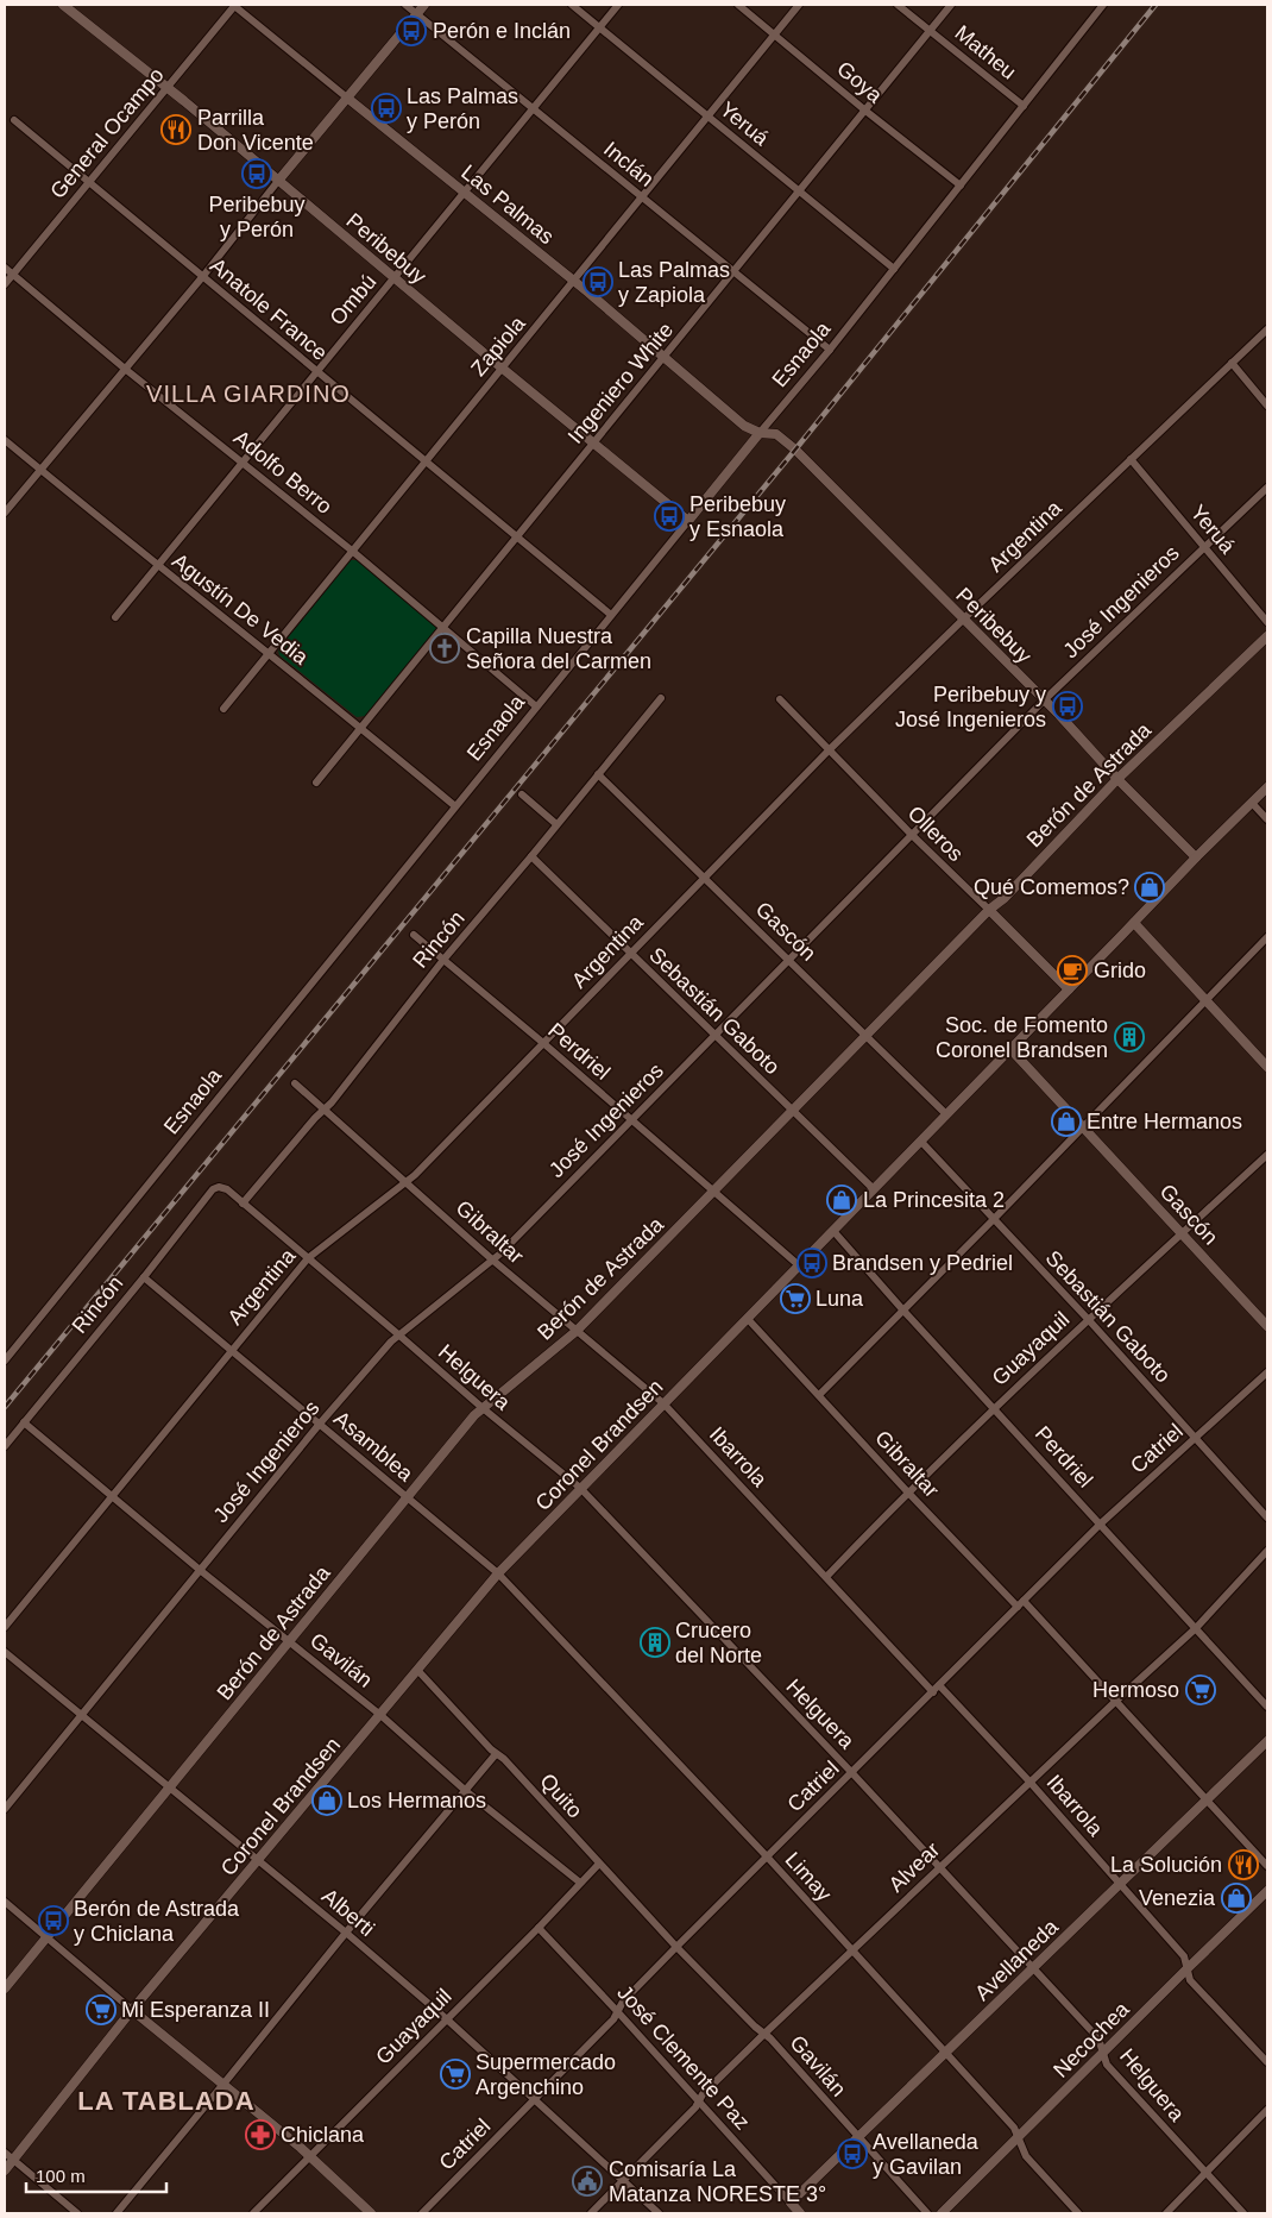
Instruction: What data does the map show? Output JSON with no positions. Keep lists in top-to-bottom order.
{
  "streets": {
    "street": [
      "Matheu",
      "Goya",
      "Yeruá",
      "General Ocampo",
      "Inclán",
      "Las Palmas",
      "Peribebuy",
      "Ombú",
      "Anatole France",
      "Zapiola",
      "Esnaola",
      "Ingeniero White",
      "Adolfo Berro",
      "Argentina",
      "José Ingenieros",
      "Agustín De Vedia",
      "Berón de Astrada",
      "Olleros",
      "Gascón",
      "Rincón",
      "Sebastián Gaboto",
      "Perdriel",
      "Gibraltar",
      "Guayaquil",
      "Helguera",
      "Coronel Brandsen",
      "Asamblea",
      "Catriel",
      "Ibarrola",
      "Gavilán",
      "Quito",
      "Alvear",
      "Limay",
      "Alberti",
      "Avellaneda",
      "Necochea",
      "José Clemente Paz"
    ]
  },
  "crossings": [
    ["Matheu", "Esnaola"],
    ["Matheu", "Ingeniero White"],
    ["Goya", "Zapiola"],
    ["Goya", "Esnaola"],
    ["Goya", "Ingeniero White"],
    ["Yeruá", "Ombú"],
    ["Yeruá", "Zapiola"],
    ["Yeruá", "Esnaola"],
    ["Yeruá", "Ingeniero White"],
    ["Yeruá", "Argentina"],
    ["Yeruá", "José Ingenieros"],
    ["General Ocampo", "Las Palmas"],
    ["General Ocampo", "Peribebuy"],
    ["General Ocampo", "Anatole France"],
    ["General Ocampo", "Adolfo Berro"],
    ["Inclán", "Ombú"],
    ["Inclán", "Zapiola"],
    ["Inclán", "Esnaola"],
    ["Inclán", "Ingeniero White"],
    ["Las Palmas", "Peribebuy"],
    ["Las Palmas", "Ombú"],
    ["Las Palmas", "Zapiola"],
    ["Las Palmas", "Esnaola"],
    ["Las Palmas", "Ingeniero White"],
    ["Peribebuy", "Ombú"],
    ["Peribebuy", "Zapiola"],
    ["Peribebuy", "Esnaola"],
    ["Peribebuy", "Ingeniero White"],
    ["Peribebuy", "Argentina"],
    ["Peribebuy", "José Ingenieros"],
    ["Peribebuy", "Berón de Astrada"],
    ["Peribebuy", "Coronel Brandsen"],
    ["Ombú", "Anatole France"],
    ["Ombú", "Adolfo Berro"],
    ["Ombú", "Agustín De Vedia"],
    ["Anatole France", "Zapiola"],
    ["Anatole France", "Esnaola"],
    ["Anatole France", "Ingeniero White"],
    ["Zapiola", "Adolfo Berro"],
    ["Zapiola", "Agustín De Vedia"],
    ["Esnaola", "Adolfo Berro"],
    ["Esnaola", "Agustín De Vedia"],
    ["Ingeniero White", "Adolfo Berro"],
    ["Ingeniero White", "Agustín De Vedia"],
    ["Argentina", "Olleros"],
    ["Argentina", "Gascón"],
    ["Argentina", "Sebastián Gaboto"],
    ["Argentina", "Perdriel"],
    ["Argentina", "Gibraltar"],
    ["Argentina", "Helguera"],
    ["Argentina", "Asamblea"],
    ["Argentina", "Gavilán"],
    ["José Ingenieros", "Olleros"],
    ["José Ingenieros", "Gascón"],
    ["José Ingenieros", "Sebastián Gaboto"],
    ["José Ingenieros", "Perdriel"],
    ["José Ingenieros", "Gibraltar"],
    ["José Ingenieros", "Helguera"],
    ["José Ingenieros", "Asamblea"],
    ["José Ingenieros", "Gavilán"],
    ["José Ingenieros", "Alberti"],
    ["Berón de Astrada", "Olleros"],
    ["Berón de Astrada", "Gascón"],
    ["Berón de Astrada", "Sebastián Gaboto"],
    ["Berón de Astrada", "Perdriel"],
    ["Berón de Astrada", "Gibraltar"],
    ["Berón de Astrada", "Helguera"],
    ["Berón de Astrada", "Asamblea"],
    ["Berón de Astrada", "Gavilán"],
    ["Berón de Astrada", "Alberti"],
    ["Olleros", "Coronel Brandsen"],
    ["Gascón", "Rincón"],
    ["Gascón", "Guayaquil"],
    ["Gascón", "Coronel Brandsen"],
    ["Rincón", "Sebastián Gaboto"],
    ["Rincón", "Perdriel"],
    ["Rincón", "Gibraltar"],
    ["Rincón", "Helguera"],
    ["Rincón", "Asamblea"],
    ["Rincón", "Gavilán"],
    ["Sebastián Gaboto", "Guayaquil"],
    ["Sebastián Gaboto", "Coronel Brandsen"],
    ["Sebastián Gaboto", "Catriel"],
    ["Perdriel", "Guayaquil"],
    ["Perdriel", "Coronel Brandsen"],
    ["Perdriel", "Catriel"],
    ["Perdriel", "Alvear"],
    ["Gibraltar", "Guayaquil"],
    ["Gibraltar", "Coronel Brandsen"],
    ["Gibraltar", "Catriel"],
    ["Gibraltar", "Ibarrola"],
    ["Gibraltar", "Alvear"],
    ["Gibraltar", "Avellaneda"],
    ["Guayaquil", "Ibarrola"],
    ["Guayaquil", "Gavilán"],
    ["Guayaquil", "Quito"],
    ["Guayaquil", "Alberti"],
    ["Guayaquil", "José Clemente Paz"],
    ["Helguera", "Coronel Brandsen"],
    ["Helguera", "Catriel"],
    ["Helguera", "Alvear"],
    ["Helguera", "Avellaneda"],
    ["Helguera", "Necochea"],
    ["Coronel Brandsen", "Asamblea"],
    ["Coronel Brandsen", "Ibarrola"],
    ["Coronel Brandsen", "Gavilán"],
    ["Coronel Brandsen", "Quito"],
    ["Coronel Brandsen", "Limay"],
    ["Coronel Brandsen", "Alberti"],
    ["Asamblea", "Limay"],
    ["Catriel", "Ibarrola"],
    ["Catriel", "Gavilán"],
    ["Catriel", "Quito"],
    ["Catriel", "Limay"],
    ["Catriel", "Alberti"],
    ["Catriel", "José Clemente Paz"],
    ["Ibarrola", "Alvear"],
    ["Ibarrola", "Avellaneda"],
    ["Ibarrola", "Necochea"],
    ["Gavilán", "Quito"],
    ["Gavilán", "Alvear"],
    ["Gavilán", "Avellaneda"],
    ["Alvear", "Limay"],
    ["Alvear", "Alberti"],
    ["Alvear", "José Clemente Paz"],
    ["Limay", "Avellaneda"],
    ["Limay", "Necochea"],
    ["Avellaneda", "José Clemente Paz"]
  ],
  "districts": ["VILLA GIARDINO", "LA TABLADA"],
  "places": {
    "bus stop": [
      "Perón e Inclán",
      "Las Palmas y Perón",
      "Peribebuy y Perón",
      "Las Palmas y Zapiola",
      "Peribebuy y Esnaola",
      "Peribebuy y José Ingenieros",
      "Brandsen y Pedriel",
      "Berón de Astrada y Chiclana",
      "Avellaneda y Gavilan"
    ],
    "restaurant": ["Parrilla Don Vicente", "La Solución"],
    "church": ["Capilla Nuestra Señora del Carmen"],
    "shop": [
      "Qué Comemos?",
      "Entre Hermanos",
      "La Princesita 2",
      "Los Hermanos",
      "Venezia"
    ],
    "cafe": ["Grido"],
    "building": ["Soc. de Fomento Coronel Brandsen", "Crucero del Norte"],
    "supermarket": [
      "Luna",
      "Hermoso",
      "Mi Esperanza II",
      "Supermercado Argenchino"
    ],
    "pharmacy": ["Chiclana"],
    "public building": ["Comisaría La Matanza NORESTE 3°"]
  },
  "scale_bar": "100 m"
}
